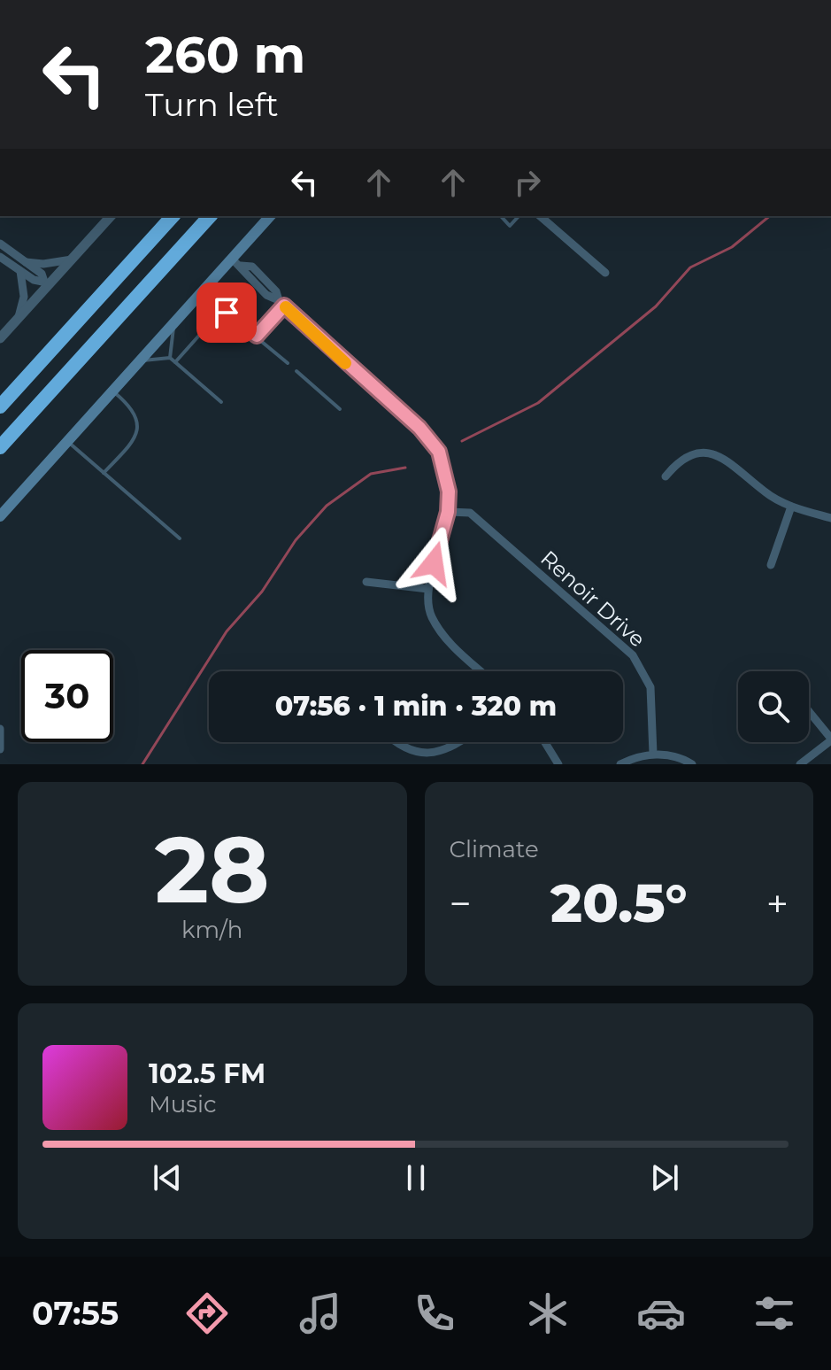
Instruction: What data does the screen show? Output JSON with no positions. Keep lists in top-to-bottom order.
{
  "streets": {
    "street": ["Renoir Drive"]
  },
  "page": {
    "turn": ["260 m", "Turn left"],
    "limit": "30",
    "trip": "07:56 · 1 min · 320 m",
    "tile": [
      ["28", "km/h"],
      "Climate"
    ],
    "heat": ["−", "20.5°", "+"],
    "song": ["102.5 FM", "Music"],
    "tabs": "07:55"
  }
}
